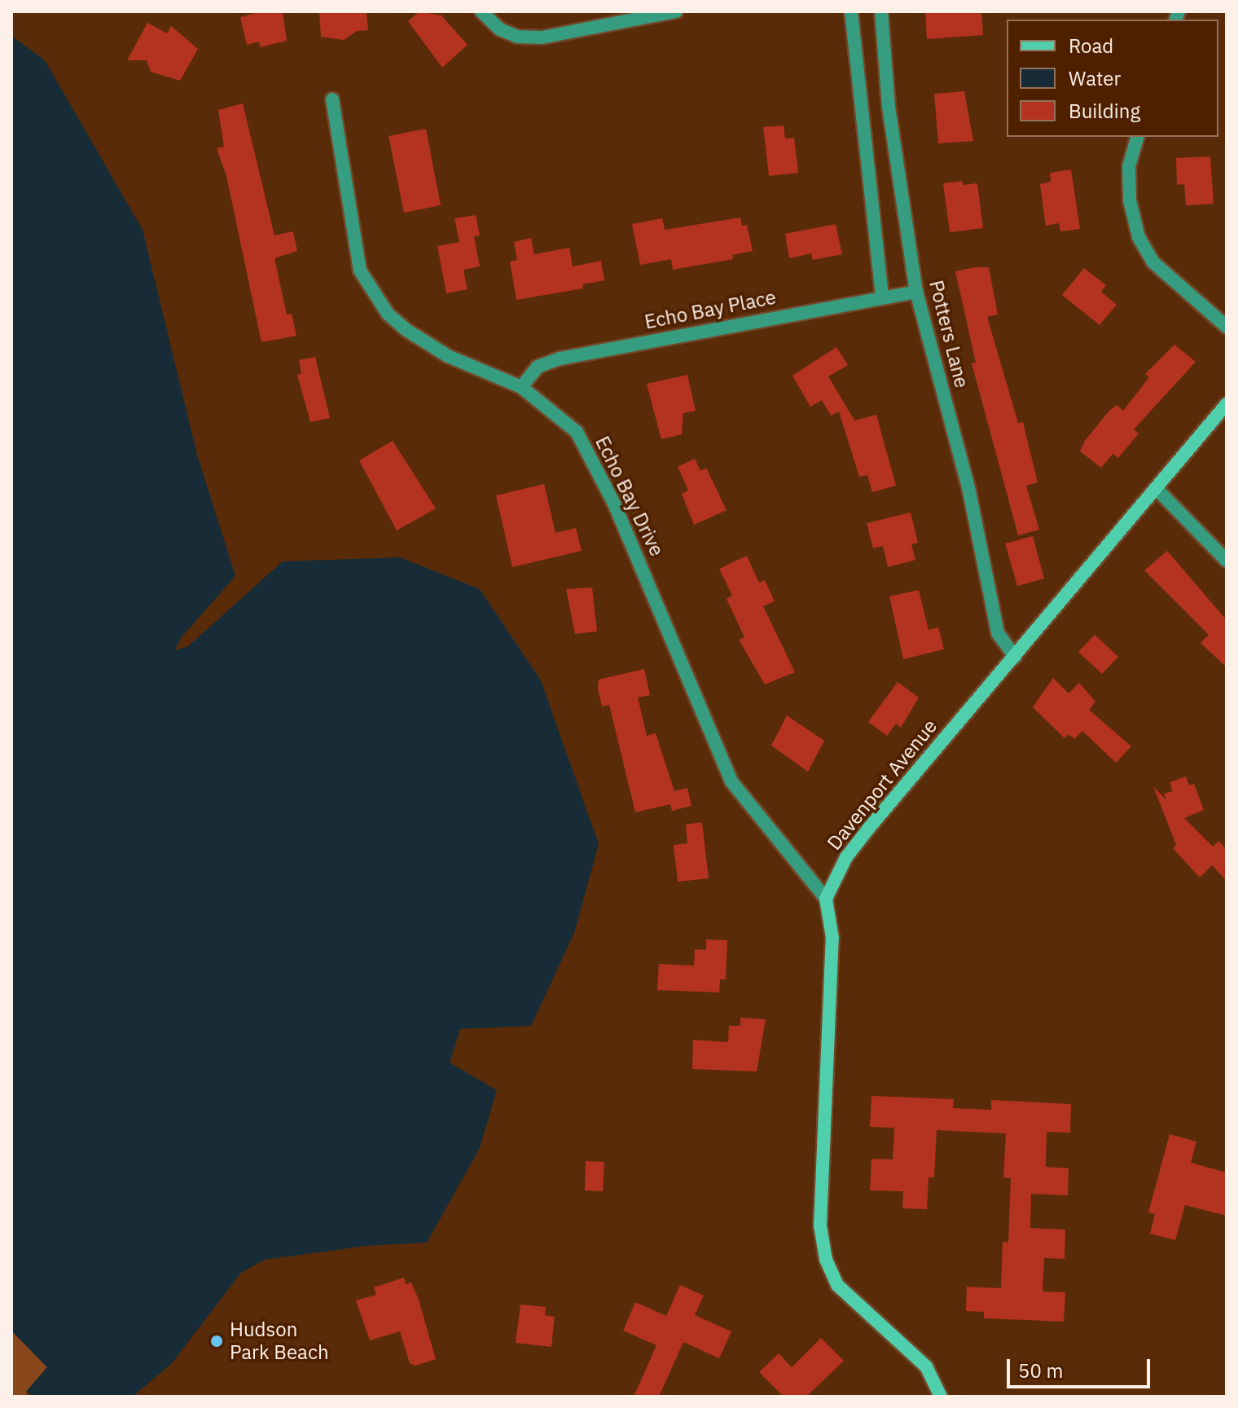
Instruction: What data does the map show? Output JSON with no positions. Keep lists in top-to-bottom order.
{
  "streets": {
    "street": [
      "Echo Bay Place",
      "Potters Lane",
      "Echo Bay Drive",
      "Davenport Avenue"
    ]
  },
  "crossings": [
    ["Echo Bay Place", "Potters Lane"],
    ["Echo Bay Place", "Echo Bay Drive"],
    ["Potters Lane", "Davenport Avenue"],
    ["Echo Bay Drive", "Davenport Avenue"]
  ],
  "places": ["Hudson Park Beach"],
  "legend": ["Road", "Water", "Building"],
  "scale_bar": "50 m"
}
